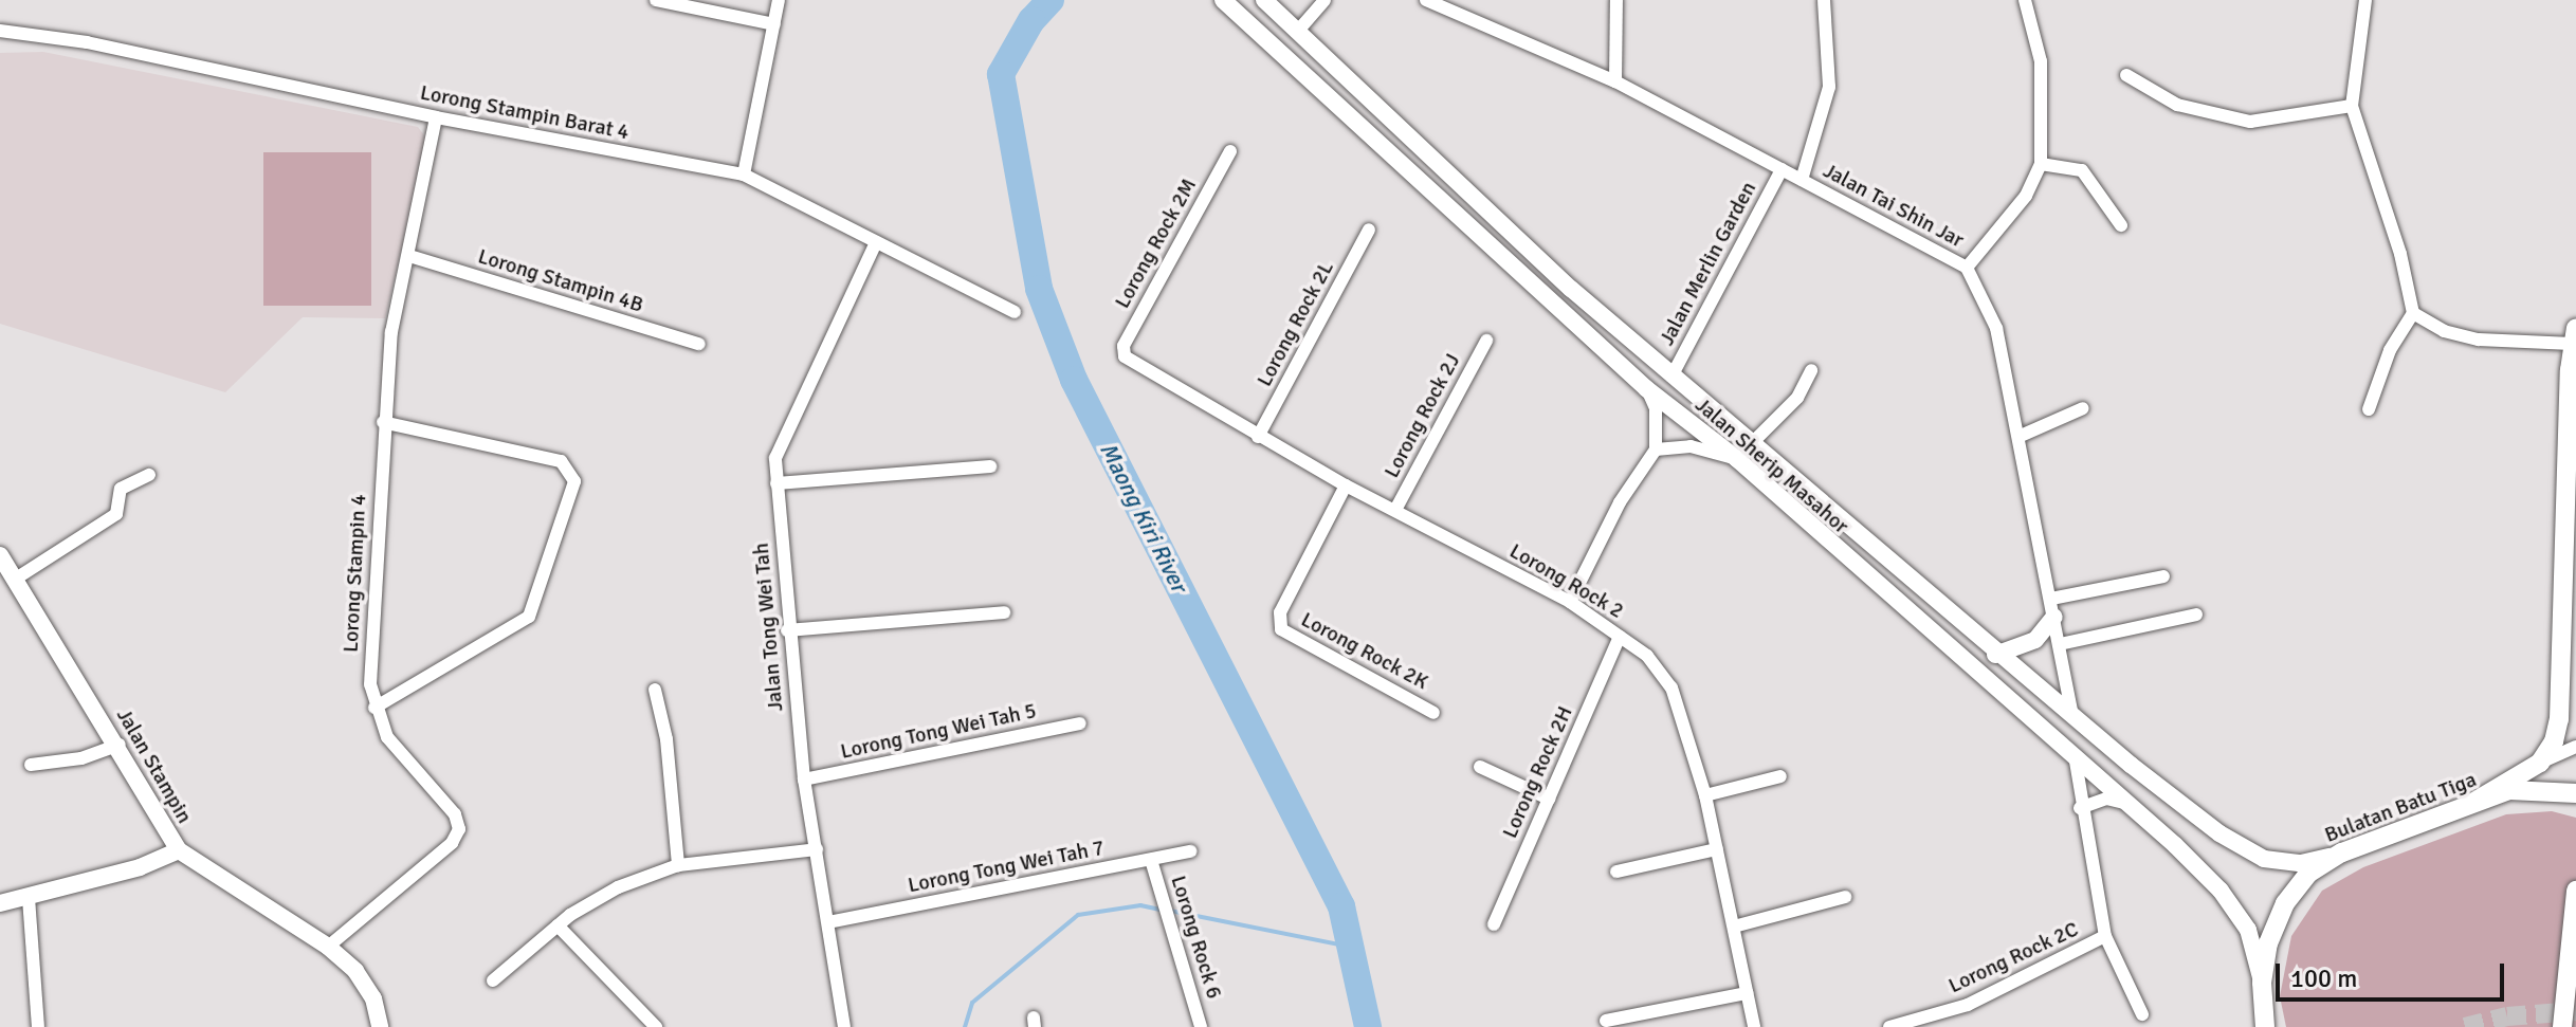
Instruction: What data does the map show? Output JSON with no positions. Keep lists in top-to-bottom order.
{
  "streets": {
    "main road": ["Jalan Sherip Masahor", "Jalan Stampin", "Bulatan Batu Tiga"],
    "street": [
      "Lorong Stampin Barat 4",
      "Jalan Tai Shin Jar",
      "Lorong Rock 2M",
      "Jalan Merlin Garden",
      "Lorong Stampin 4B",
      "Lorong Rock 2L",
      "Lorong Rock 2J",
      "Lorong Stampin 4",
      "Lorong Rock 2",
      "Jalan Tong Wei Tah",
      "Lorong Rock 2K",
      "Lorong Tong Wei Tah 5",
      "Lorong Rock 2H",
      "Lorong Tong Wei Tah 7",
      "Lorong Rock 6",
      "Lorong Rock 2C"
    ]
  },
  "crossings": [
    ["Lorong Stampin Barat 4", "Lorong Stampin 4"],
    ["Lorong Stampin Barat 4", "Jalan Tong Wei Tah"],
    ["Jalan Tai Shin Jar", "Jalan Merlin Garden"],
    ["Jalan Tai Shin Jar", "Jalan Sherip Masahor"],
    ["Lorong Rock 2M", "Lorong Rock 2"],
    ["Jalan Merlin Garden", "Jalan Sherip Masahor"],
    ["Lorong Stampin 4B", "Lorong Stampin 4"],
    ["Lorong Rock 2L", "Lorong Rock 2"],
    ["Lorong Rock 2J", "Lorong Rock 2"],
    ["Jalan Sherip Masahor", "Bulatan Batu Tiga"],
    ["Lorong Stampin 4", "Jalan Stampin"],
    ["Lorong Rock 2", "Lorong Rock 2K"],
    ["Lorong Rock 2", "Lorong Rock 2H"],
    ["Jalan Tong Wei Tah", "Lorong Tong Wei Tah 5"],
    ["Jalan Tong Wei Tah", "Lorong Tong Wei Tah 7"],
    ["Lorong Tong Wei Tah 7", "Lorong Rock 6"]
  ],
  "water": ["Maong Kiri River"],
  "scale_bar": "100 m"
}
